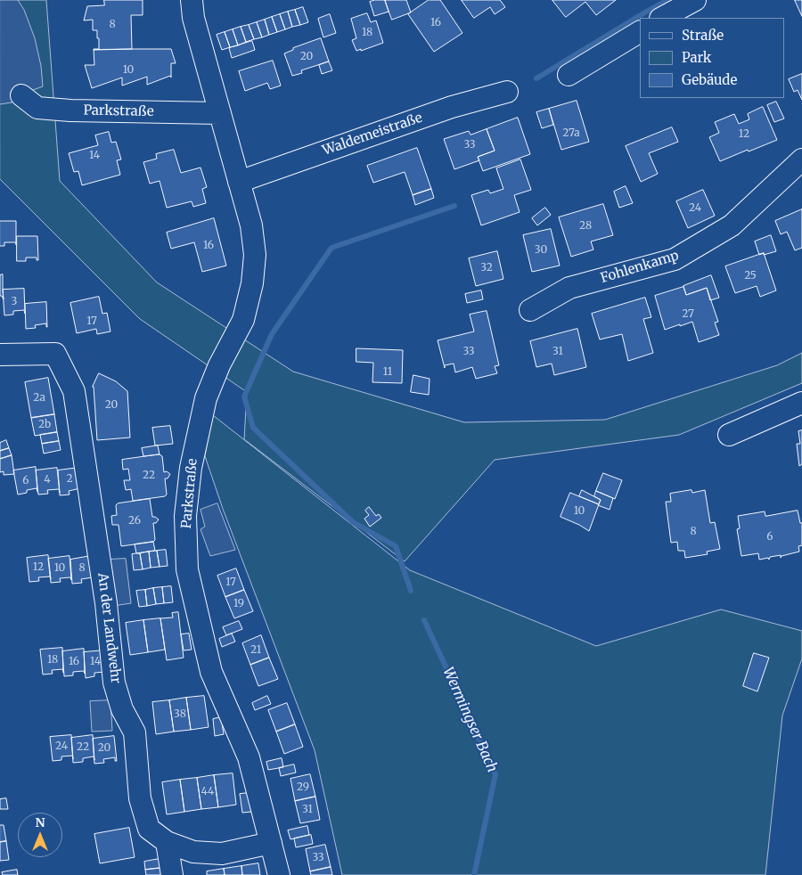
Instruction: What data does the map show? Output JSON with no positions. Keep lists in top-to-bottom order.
{
  "streets": {
    "street": [
      "Parkstraße",
      "Waldemeistraße",
      "Fohlenkamp",
      "An der Landwehr"
    ]
  },
  "crossings": [
    ["Parkstraße", "Waldemeistraße"],
    ["Parkstraße", "An der Landwehr"]
  ],
  "water": ["Wermingser Bach"],
  "house_numbers": [
    "16",
    "8",
    "18",
    "20",
    "10",
    "27a",
    "12",
    "33",
    "14",
    "24",
    "28",
    "16",
    "30",
    "32",
    "25",
    "3",
    "27",
    "17",
    "33",
    "31",
    "11",
    "2a",
    "20",
    "2b",
    "22",
    "2",
    "4",
    "6",
    "10",
    "26",
    "8",
    "6",
    "12",
    "10",
    "8",
    "17",
    "19",
    "21",
    "18",
    "16",
    "14",
    "38",
    "24",
    "22",
    "20",
    "29",
    "44",
    "31",
    "33"
  ],
  "legend": ["Straße", "Park", "Gebäude"],
  "north": "top"
}
